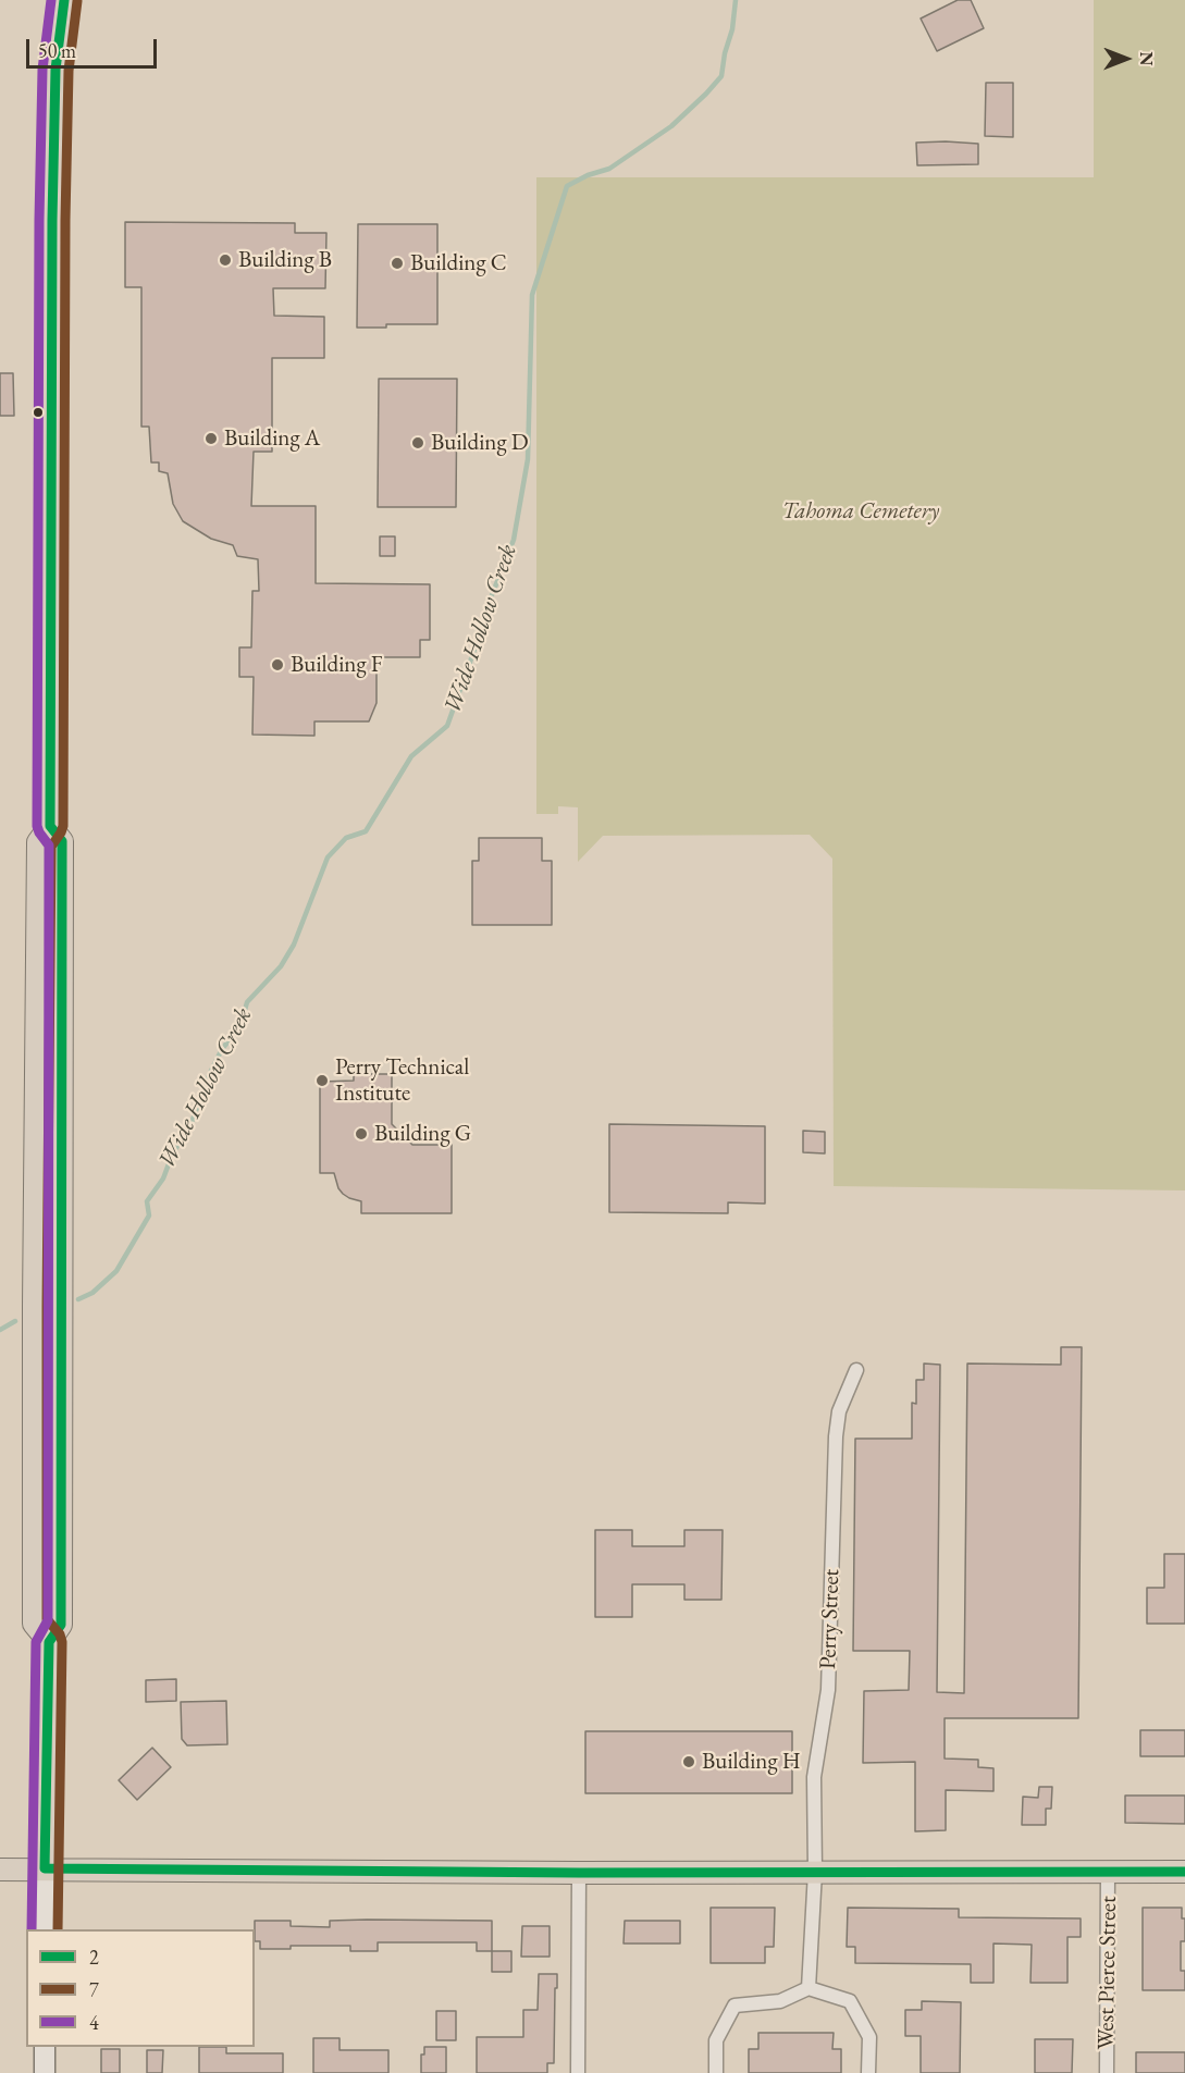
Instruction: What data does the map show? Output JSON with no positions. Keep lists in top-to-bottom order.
{
  "streets": {
    "street": ["Perry Street", "West Pierce Street"]
  },
  "water": ["Wide Hollow Creek"],
  "parks": ["Tahoma Cemetery"],
  "places": [
    "Building B",
    "Building C",
    "Building A",
    "Building D",
    "Building F",
    "Perry Technical Institute",
    "Building G",
    "Building H"
  ],
  "lines": ["transit line 2", "transit line 4", "transit line 7"],
  "legend": ["2", "7", "4"],
  "scale_bar": "50 m",
  "north": "right"
}
